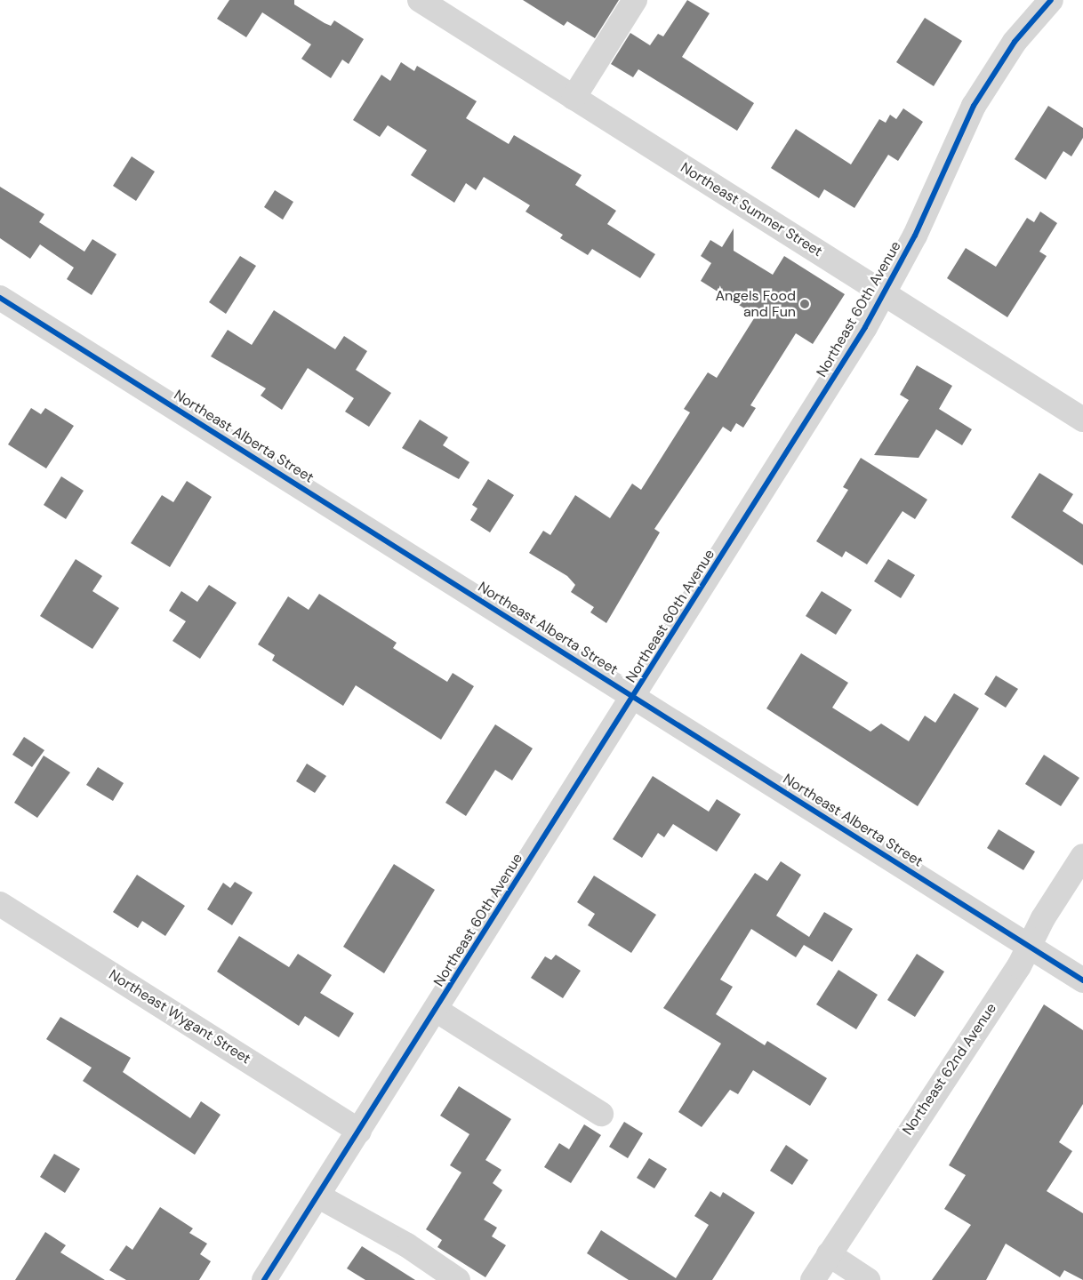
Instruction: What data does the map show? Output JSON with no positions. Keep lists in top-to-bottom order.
{
  "streets": {
    "street": [
      "Northeast Sumner Street",
      "Northeast 60th Avenue",
      "Northeast Alberta Street",
      "Northeast Wygant Street",
      "Northeast 62nd Avenue"
    ]
  },
  "crossings": [
    ["Northeast Sumner Street", "Northeast 60th Avenue"],
    ["Northeast 60th Avenue", "Northeast Alberta Street"],
    ["Northeast 60th Avenue", "Northeast Wygant Street"],
    ["Northeast Alberta Street", "Northeast 62nd Avenue"]
  ],
  "places": ["Angels Food and Fun"]
}
